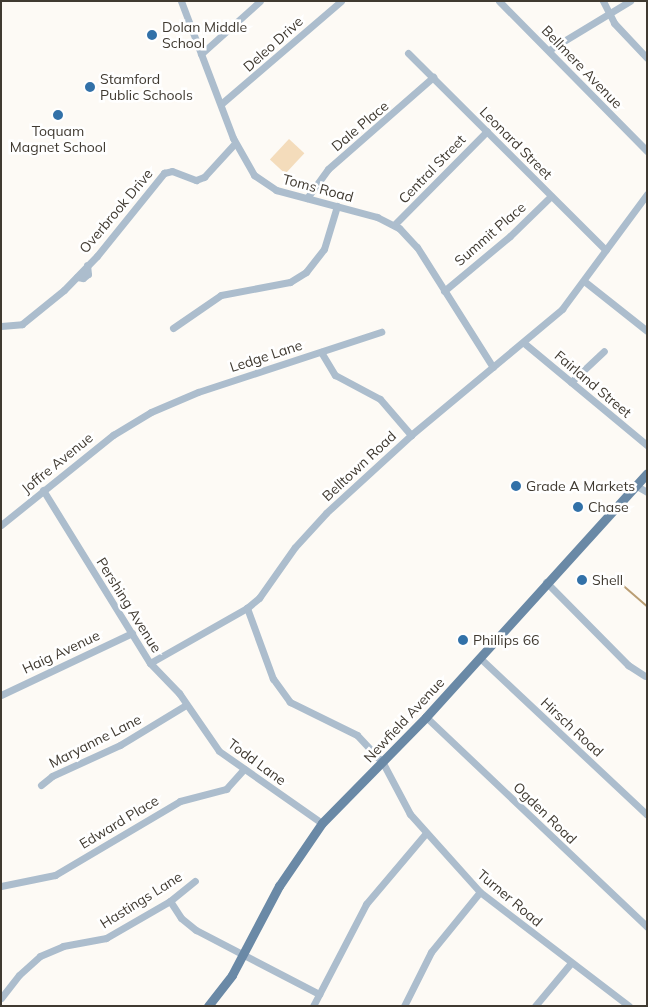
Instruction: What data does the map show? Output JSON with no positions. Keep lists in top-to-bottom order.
{
  "streets": {
    "main road": ["Newfield Avenue"],
    "street": [
      "Deleo Drive",
      "Bellmere Avenue",
      "Dale Place",
      "Leonard Street",
      "Central Street",
      "Toms Road",
      "Overbrook Drive",
      "Summit Place",
      "Ledge Lane",
      "Fairland Street",
      "Joffre Avenue",
      "Belltown Road",
      "Pershing Avenue",
      "Haig Avenue",
      "Hirsch Road",
      "Maryanne Lane",
      "Todd Lane",
      "Ogden Road",
      "Edward Place",
      "Turner Road",
      "Hastings Lane"
    ]
  },
  "crossings": [
    ["Deleo Drive", "Toms Road"],
    ["Dale Place", "Leonard Street"],
    ["Dale Place", "Toms Road"],
    ["Leonard Street", "Central Street"],
    ["Leonard Street", "Summit Place"],
    ["Leonard Street", "Belltown Road"],
    ["Central Street", "Toms Road"],
    ["Toms Road", "Overbrook Drive"],
    ["Toms Road", "Summit Place"],
    ["Toms Road", "Belltown Road"],
    ["Ledge Lane", "Joffre Avenue"],
    ["Ledge Lane", "Belltown Road"],
    ["Fairland Street", "Belltown Road"],
    ["Joffre Avenue", "Pershing Avenue"],
    ["Belltown Road", "Pershing Avenue"],
    ["Pershing Avenue", "Haig Avenue"],
    ["Pershing Avenue", "Todd Lane"],
    ["Newfield Avenue", "Hirsch Road"],
    ["Newfield Avenue", "Todd Lane"],
    ["Newfield Avenue", "Ogden Road"],
    ["Newfield Avenue", "Turner Road"],
    ["Maryanne Lane", "Todd Lane"],
    ["Todd Lane", "Edward Place"]
  ],
  "places": [
    "Dolan Middle School",
    "Stamford Public Schools",
    "Toquam Magnet School",
    "Grade A Markets",
    "Chase",
    "Shell",
    "Phillips 66"
  ]
}
